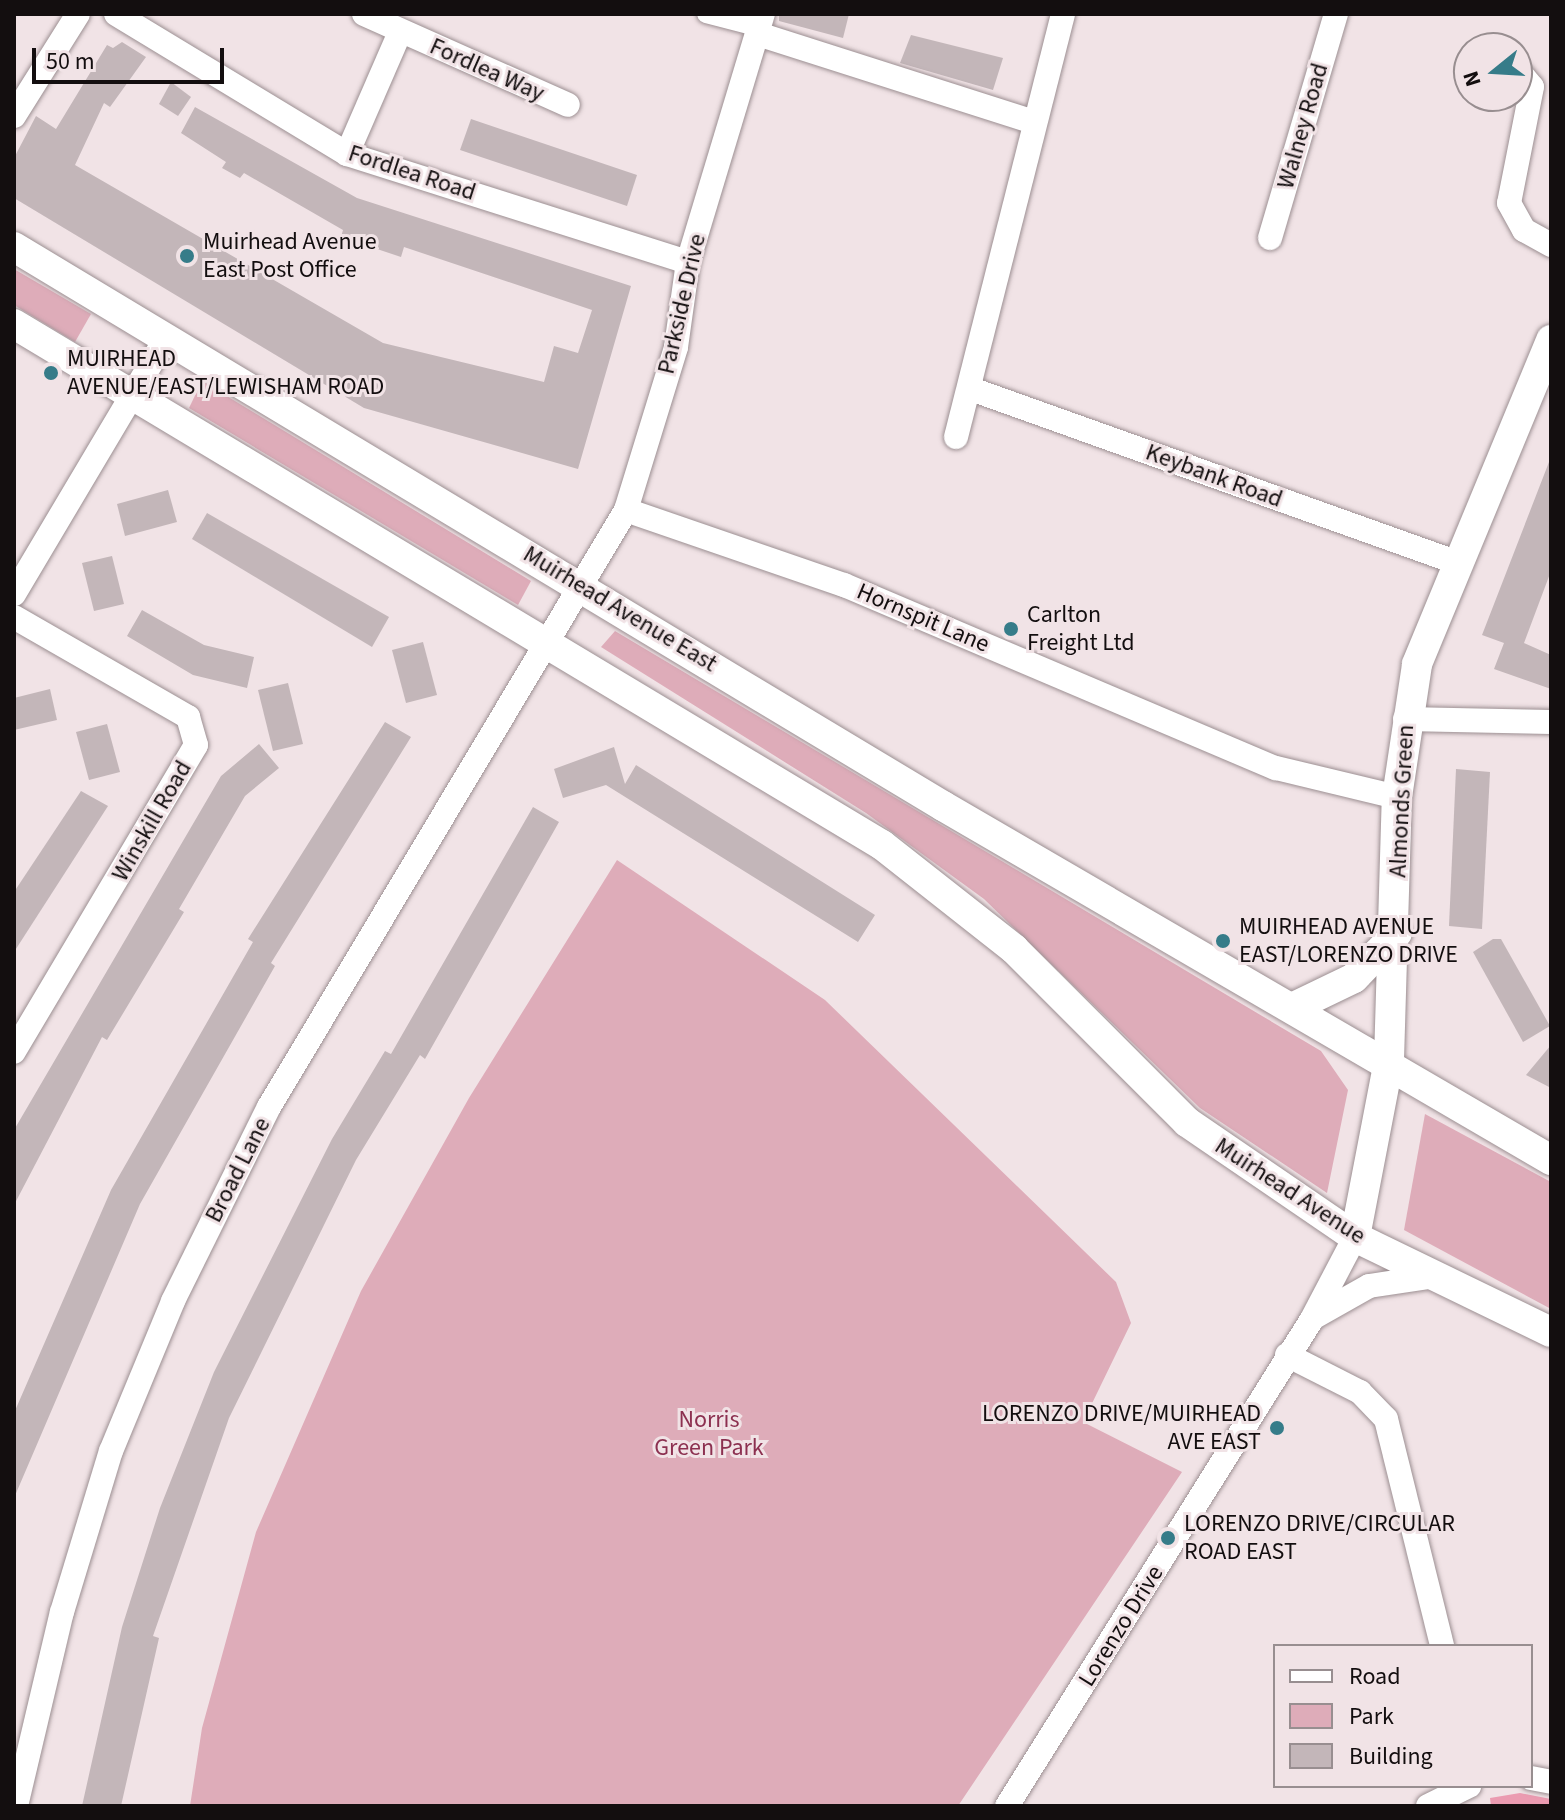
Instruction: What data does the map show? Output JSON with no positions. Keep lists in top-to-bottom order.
{
  "streets": {
    "street": [
      "Fordlea Way",
      "Walney Road",
      "Fordlea Road",
      "Parkside Drive",
      "Keybank Road",
      "Muirhead Avenue East",
      "Hornspit Lane",
      "Almonds Green",
      "Winskill Road",
      "Broad Lane",
      "Muirhead Avenue",
      "Lorenzo Drive"
    ]
  },
  "crossings": [
    ["Fordlea Road", "Parkside Drive"],
    ["Parkside Drive", "Muirhead Avenue East"],
    ["Parkside Drive", "Hornspit Lane"],
    ["Parkside Drive", "Broad Lane"],
    ["Keybank Road", "Almonds Green"],
    ["Muirhead Avenue East", "Broad Lane"],
    ["Hornspit Lane", "Almonds Green"],
    ["Almonds Green", "Muirhead Avenue"],
    ["Almonds Green", "Lorenzo Drive"],
    ["Broad Lane", "Muirhead Avenue"],
    ["Muirhead Avenue", "Lorenzo Drive"]
  ],
  "parks": ["Norris Green Park"],
  "places": [
    "Muirhead Avenue East Post Office",
    "MUIRHEAD AVENUE/EAST/LEWISHAM ROAD",
    "Carlton Freight Ltd",
    "MUIRHEAD AVENUE EAST/LORENZO DRIVE",
    "LORENZO DRIVE/MUIRHEAD AVE EAST",
    "LORENZO DRIVE/CIRCULAR ROAD EAST"
  ],
  "legend": ["Road", "Park", "Building"],
  "scale_bar": "50 m",
  "north": "left"
}
